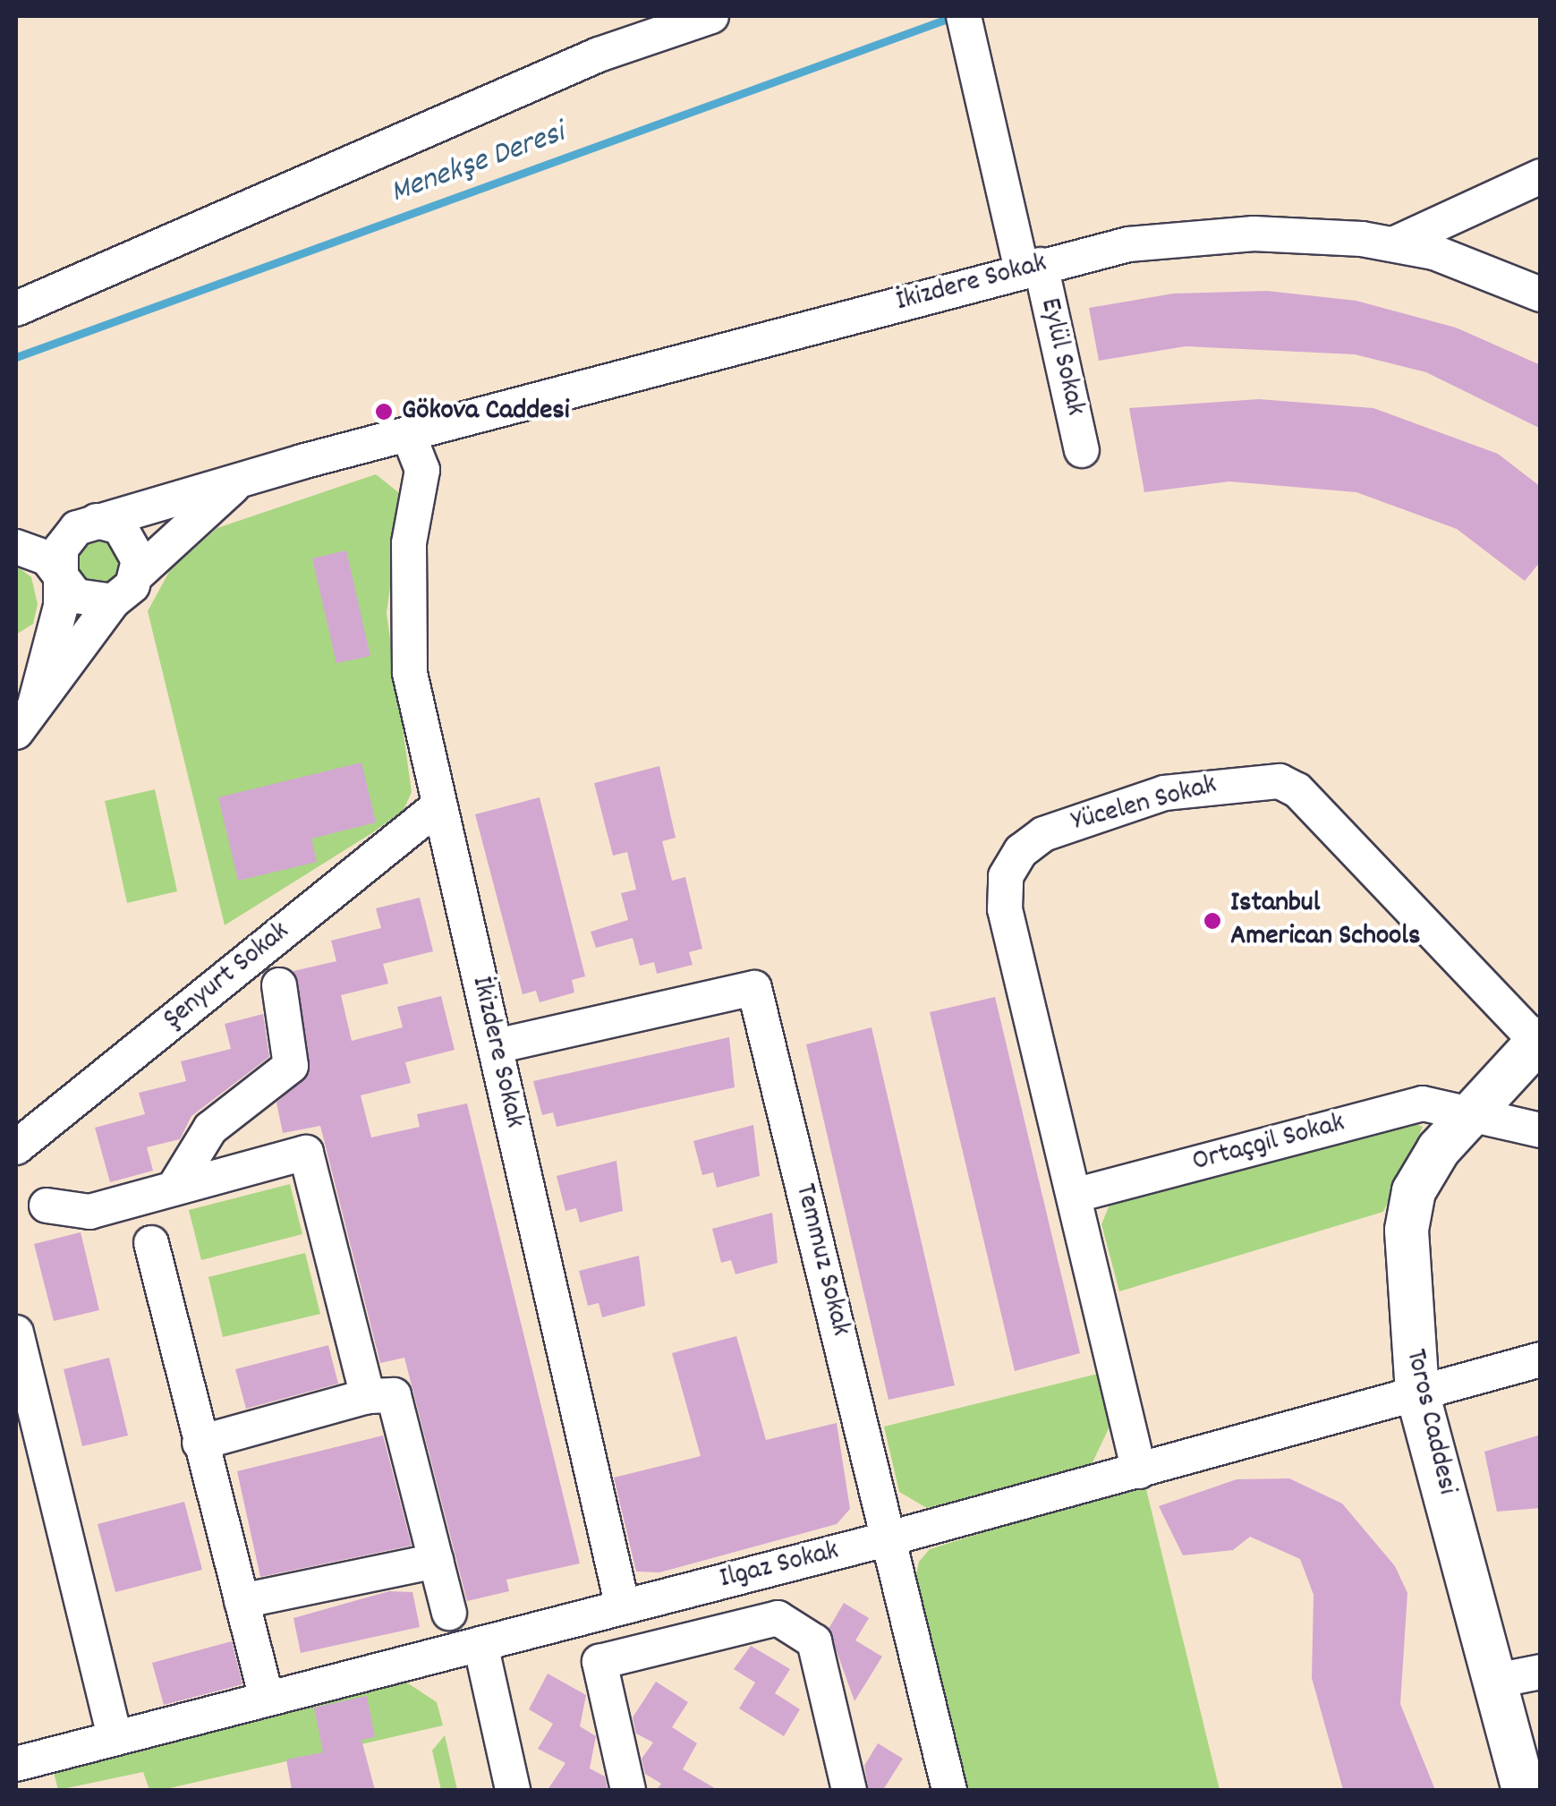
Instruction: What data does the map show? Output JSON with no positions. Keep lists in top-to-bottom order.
{
  "streets": {
    "main road": ["Toros Caddesi"],
    "street": [
      "İkizdere Sokak",
      "Eylül Sokak",
      "Yücelen Sokak",
      "Şenyurt Sokak",
      "Ortaçgil Sokak",
      "Temmuz Sokak",
      "Ilgaz Sokak"
    ]
  },
  "crossings": [
    ["İkizdere Sokak", "Eylül Sokak"],
    ["İkizdere Sokak", "Şenyurt Sokak"],
    ["İkizdere Sokak", "Temmuz Sokak"],
    ["İkizdere Sokak", "Ilgaz Sokak"],
    ["Yücelen Sokak", "Ortaçgil Sokak"],
    ["Yücelen Sokak", "Toros Caddesi"],
    ["Yücelen Sokak", "Ilgaz Sokak"],
    ["Ortaçgil Sokak", "Toros Caddesi"],
    ["Temmuz Sokak", "Ilgaz Sokak"],
    ["Toros Caddesi", "Ilgaz Sokak"]
  ],
  "water": ["Menekşe Deresi"],
  "places": ["Gökova Caddesi", "Istanbul American Schools"]
}
